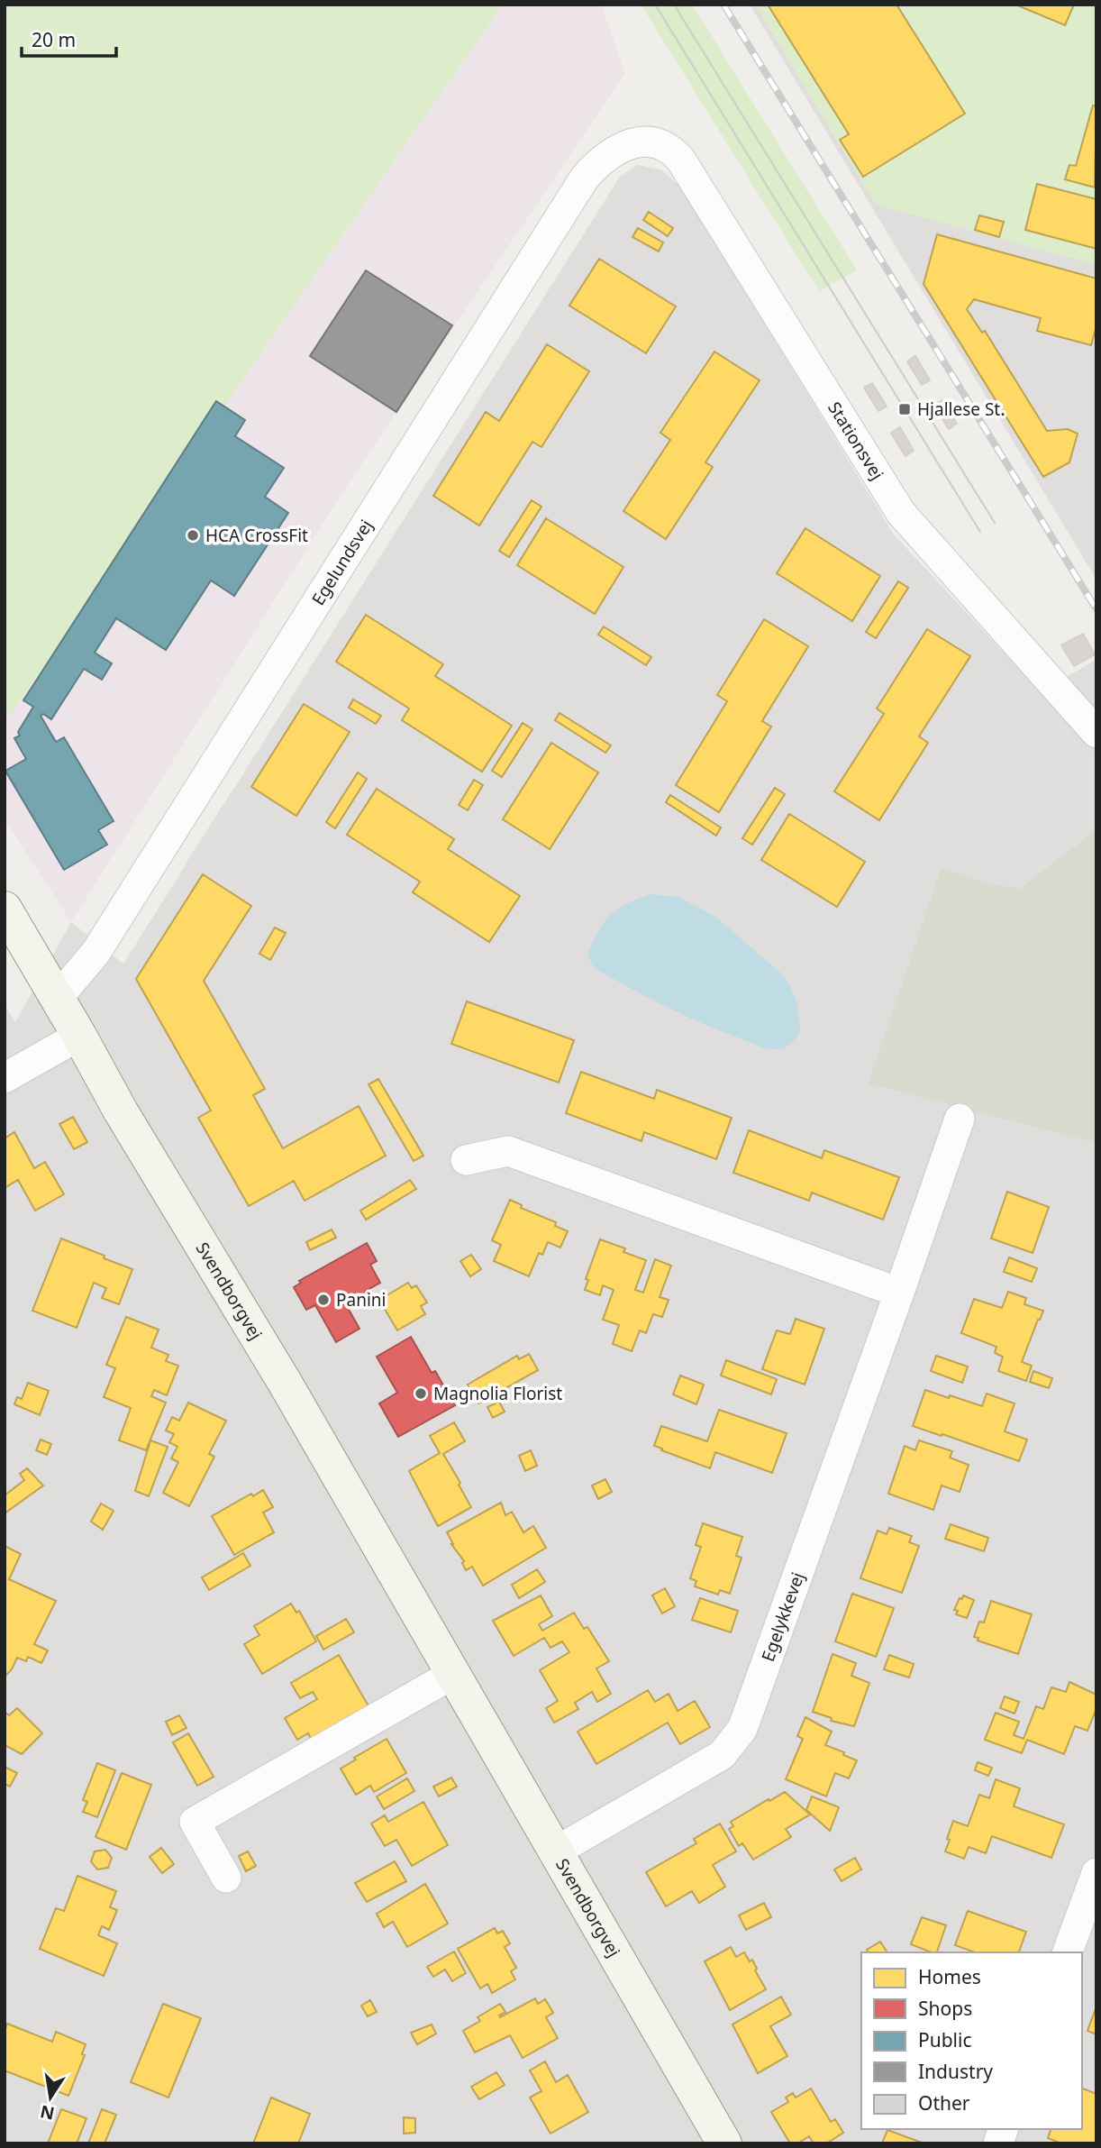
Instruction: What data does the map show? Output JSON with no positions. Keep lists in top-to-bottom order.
{
  "streets": {
    "main road": ["Svendborgvej"],
    "street": ["Stationsvej", "Egelundsvej", "Egelykkevej"]
  },
  "crossings": [
    ["Stationsvej", "Egelundsvej"],
    ["Egelundsvej", "Svendborgvej"],
    ["Svendborgvej", "Egelykkevej"]
  ],
  "places": {
    "transit": ["Hjallese St."],
    "other": ["HCA CrossFit", "Panini", "Magnolia Florist"]
  },
  "legend": [
    "Homes",
    "Shops",
    "Public",
    "Industry",
    "Other"
  ],
  "scale_bar": "20 m",
  "north": "bottom"
}
